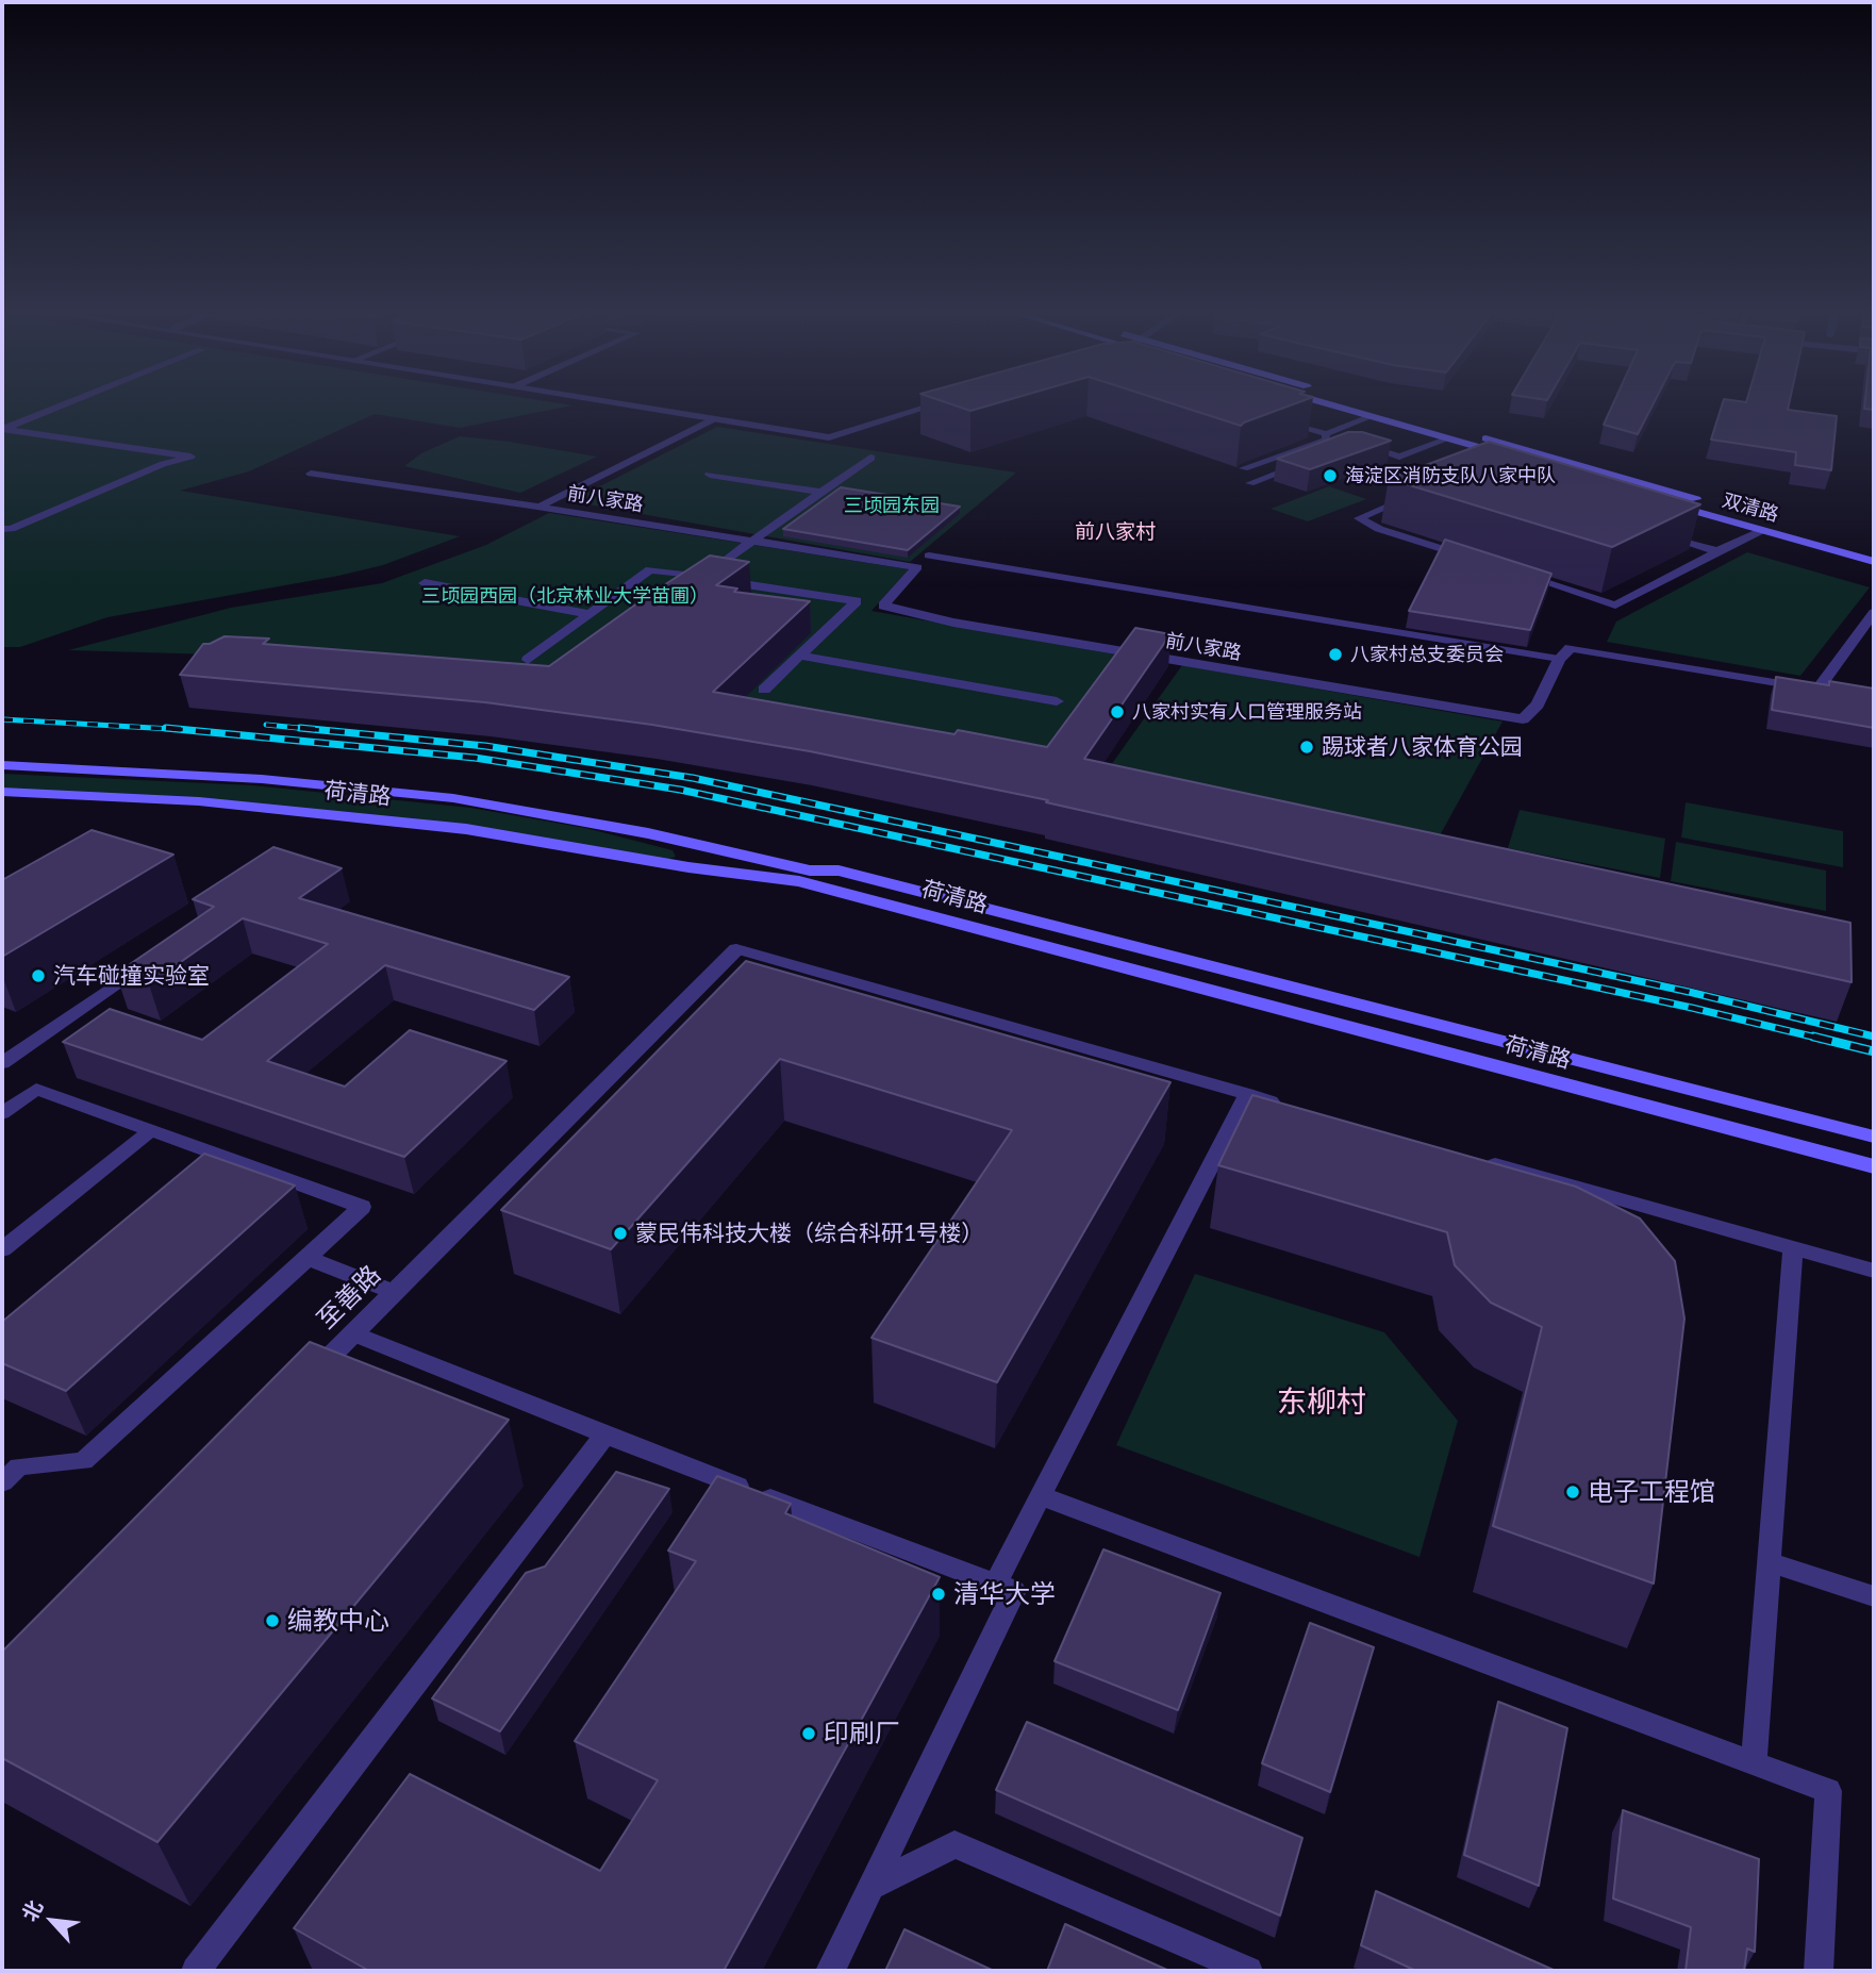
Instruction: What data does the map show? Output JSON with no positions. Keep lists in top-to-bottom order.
{
  "streets": {
    "main road": ["双清路", "荷清路"],
    "street": ["前八家路", "至善路"]
  },
  "districts": ["前八家村", "东柳村"],
  "parks": ["三顷园东园", "三顷园西园（北京林业大学苗圃）"],
  "places": [
    "海淀区消防支队八家中队",
    "八家村总支委员会",
    "八家村实有人口管理服务站",
    "踢球者八家体育公园",
    "汽车碰撞实验室",
    "蒙民伟科技大楼（综合科研1号楼）",
    "电子工程馆",
    "清华大学",
    "编教中心",
    "印刷厂"
  ],
  "north": "top left"
}
